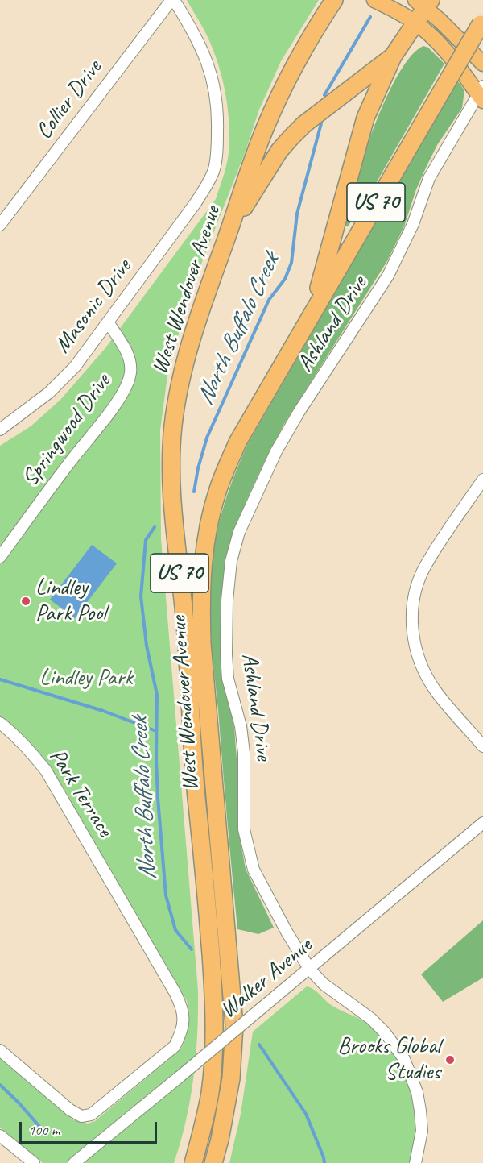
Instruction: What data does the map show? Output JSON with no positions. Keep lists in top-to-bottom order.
{
  "streets": {
    "highway": ["US 70", "West Wendover Avenue"],
    "street": [
      "Collier Drive",
      "Masonic Drive",
      "Ashland Drive",
      "Springwood Drive",
      "Park Terrace",
      "Walker Avenue"
    ]
  },
  "crossings": [
    ["Collier Drive", "Masonic Drive"],
    ["Masonic Drive", "Springwood Drive"],
    ["Ashland Drive", "Walker Avenue"]
  ],
  "water": ["North Buffalo Creek"],
  "parks": ["Lindley Park"],
  "places": ["Lindley Park Pool", "Brooks Global Studies"],
  "scale_bar": "100 m"
}
